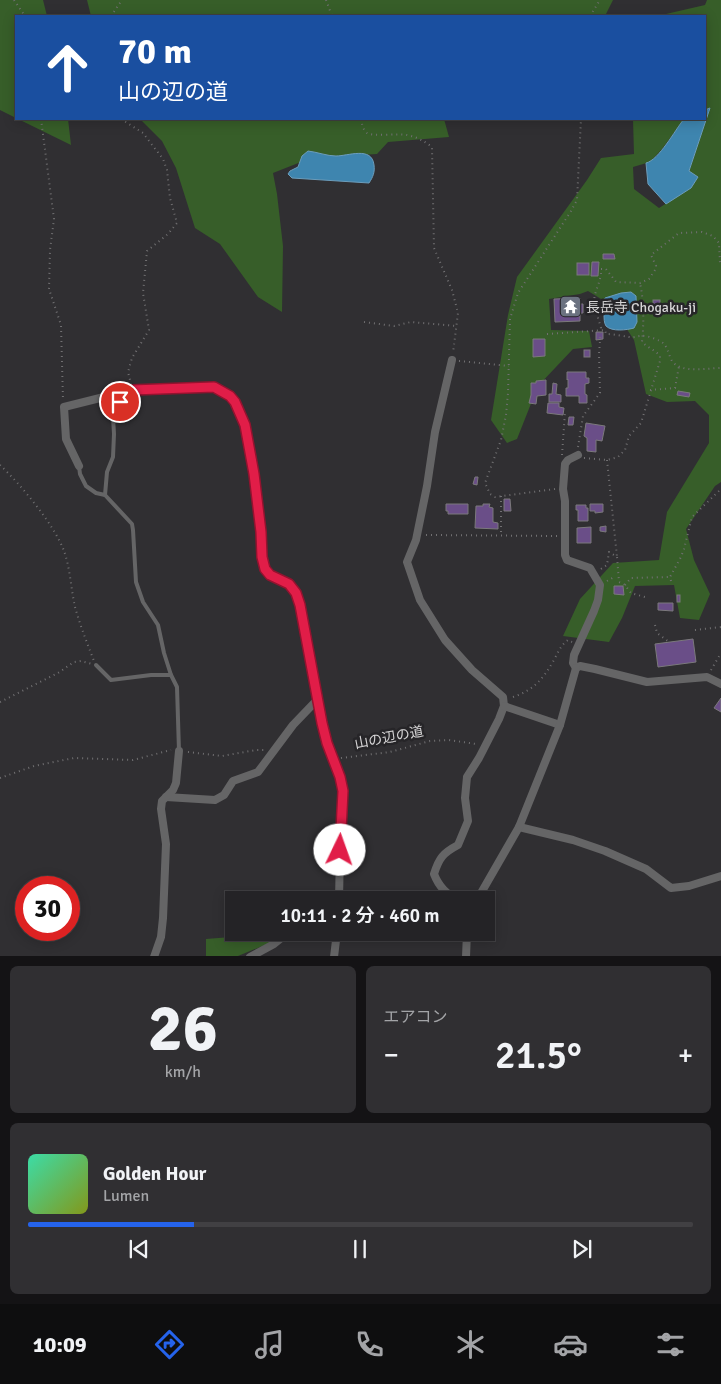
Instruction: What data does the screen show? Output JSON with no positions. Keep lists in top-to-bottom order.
{
  "streets": {
    "path": ["山の辺の道"]
  },
  "places": {
    "temple": ["長岳寺 Chogaku-ji"]
  },
  "page": {
    "turn": ["70 m", "山の辺の道"],
    "limit": "30",
    "trip": "10:11 · 2 分 · 460 m",
    "tile": [
      ["26", "km/h"],
      "エアコン"
    ],
    "heat": ["−", "21.5°", "+"],
    "song": ["Golden Hour", "Lumen"],
    "tabs": "10:09"
  }
}
